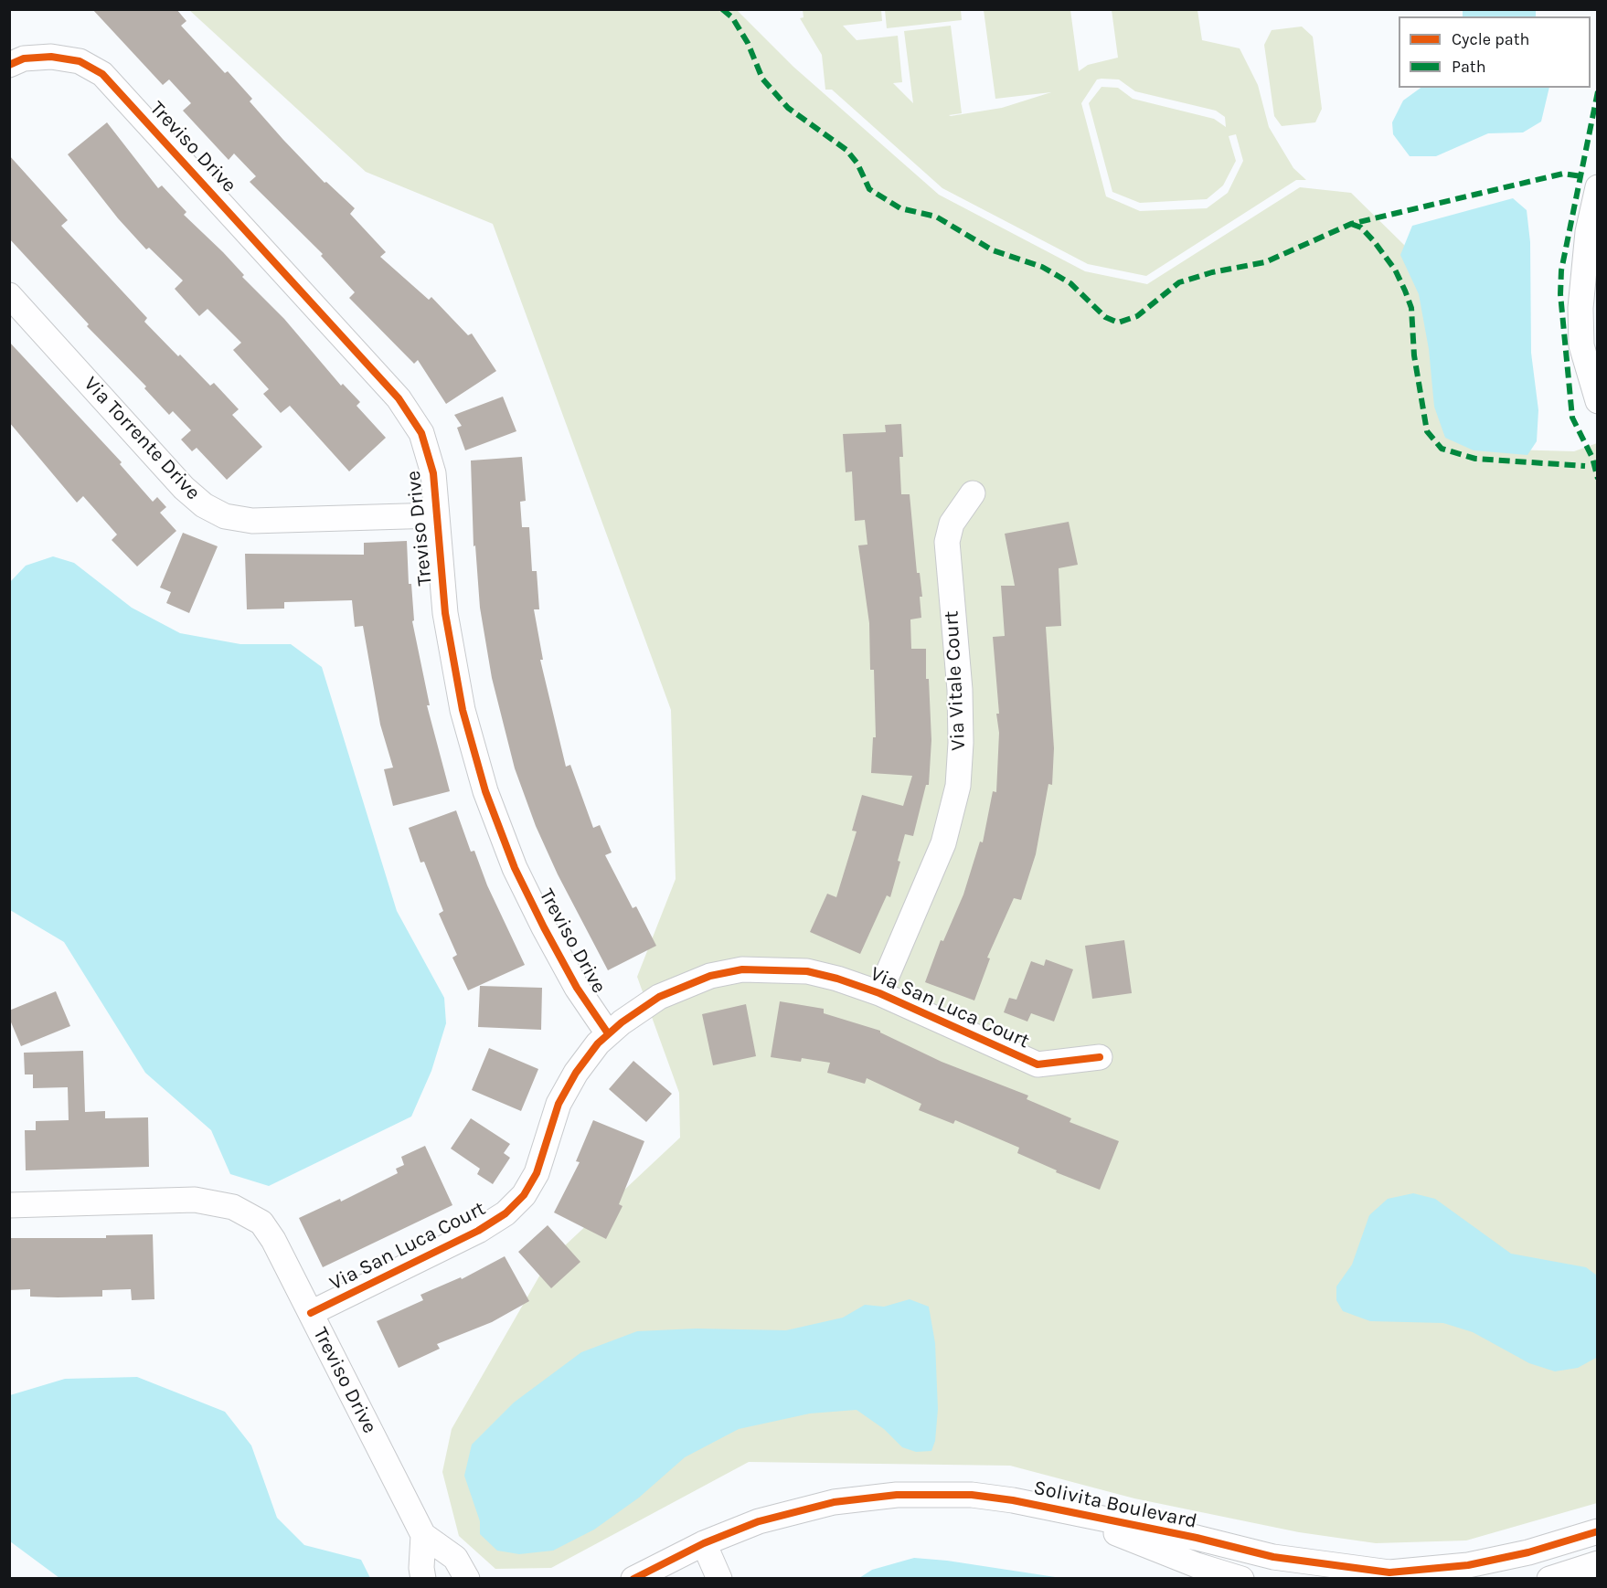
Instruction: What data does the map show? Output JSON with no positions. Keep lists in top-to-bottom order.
{
  "streets": {
    "street": [
      "Treviso Drive",
      "Via Torrente Drive",
      "Via Vitale Court",
      "Via San Luca Court",
      "Solivita Boulevard"
    ]
  },
  "crossings": [
    ["Treviso Drive", "Via Torrente Drive"],
    ["Treviso Drive", "Via San Luca Court"],
    ["Via Vitale Court", "Via San Luca Court"]
  ],
  "legend": ["Cycle path", "Path"]
}
